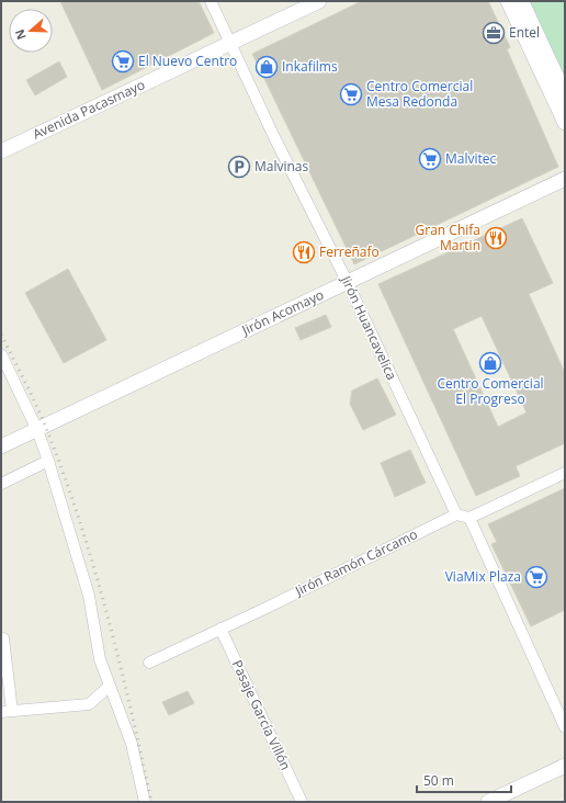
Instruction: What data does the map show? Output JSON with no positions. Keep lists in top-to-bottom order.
{
  "streets": {
    "street": [
      "Avenida Pacasmayo",
      "Jirón Acomayo",
      "Jirón Huancavelica",
      "Jirón Ramón Cárcamo",
      "Pasaje García Villón"
    ]
  },
  "crossings": [
    ["Avenida Pacasmayo", "Jirón Huancavelica"],
    ["Jirón Acomayo", "Jirón Huancavelica"],
    ["Jirón Huancavelica", "Jirón Ramón Cárcamo"],
    ["Jirón Ramón Cárcamo", "Pasaje García Villón"]
  ],
  "places": {
    "office": ["Entel"],
    "supermarket": [
      "El Nuevo Centro",
      "Centro Comercial Mesa Redonda",
      "Malvitec",
      "ViaMix Plaza"
    ],
    "shop": ["Inkafilms", "Centro Comercial El Progreso"],
    "parking": ["Malvinas"],
    "restaurant": ["Gran Chifa Martin", "Ferreñafo"]
  },
  "scale_bar": "50 m",
  "north": "left"
}
